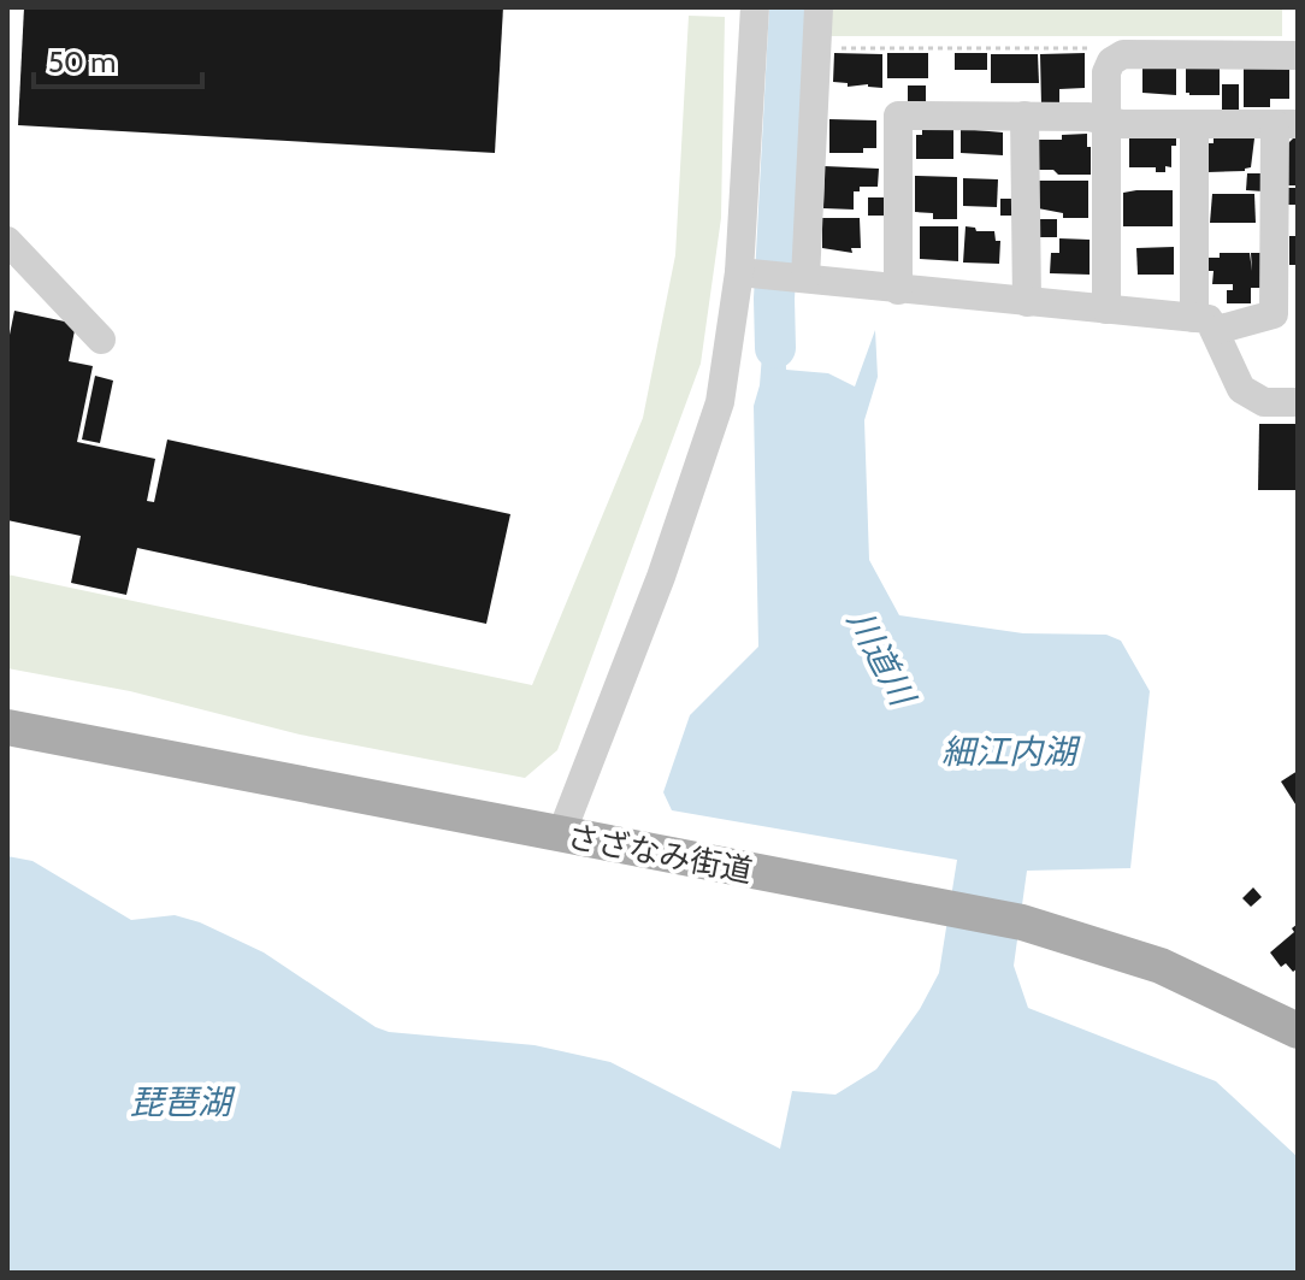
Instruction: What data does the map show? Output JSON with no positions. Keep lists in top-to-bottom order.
{
  "streets": {
    "main road": ["さざなみ街道"]
  },
  "water": ["川道川", "細江内湖", "琵琶湖"],
  "scale_bar": "50 m"
}
